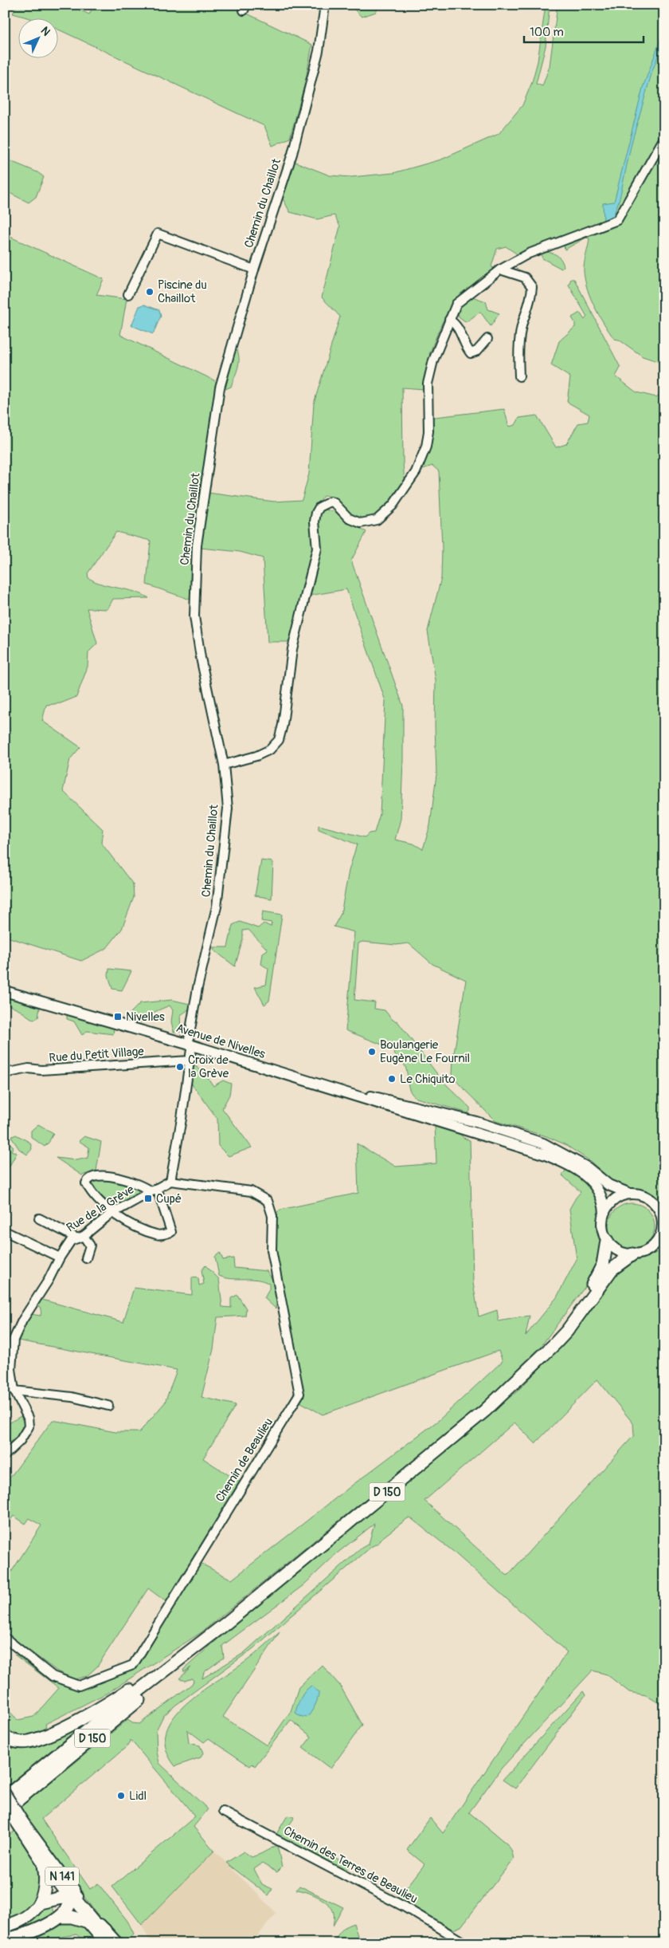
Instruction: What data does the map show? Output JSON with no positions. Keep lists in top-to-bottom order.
{
  "streets": {
    "highway": ["D 150"],
    "main road": ["Avenue de Nivelles", "N 141"],
    "street": [
      "Chemin du Chaillot",
      "Rue du Petit Village",
      "Rue de la Grève",
      "Chemin de Beaulieu",
      "Chemin des Terres de Beaulieu"
    ]
  },
  "crossings": [
    ["Chemin du Chaillot", "Avenue de Nivelles"],
    ["Avenue de Nivelles", "D 150"],
    ["Rue de la Grève", "Chemin de Beaulieu"]
  ],
  "places": {
    "other": [
      "Piscine du Chaillot",
      "Boulangerie Eugène Le Fournil",
      "Croix de la Grève",
      "Le Chiquito",
      "Lidl"
    ],
    "transit": ["Nivelles", "Cupé"]
  },
  "scale_bar": "100 m",
  "north": "top right"
}
